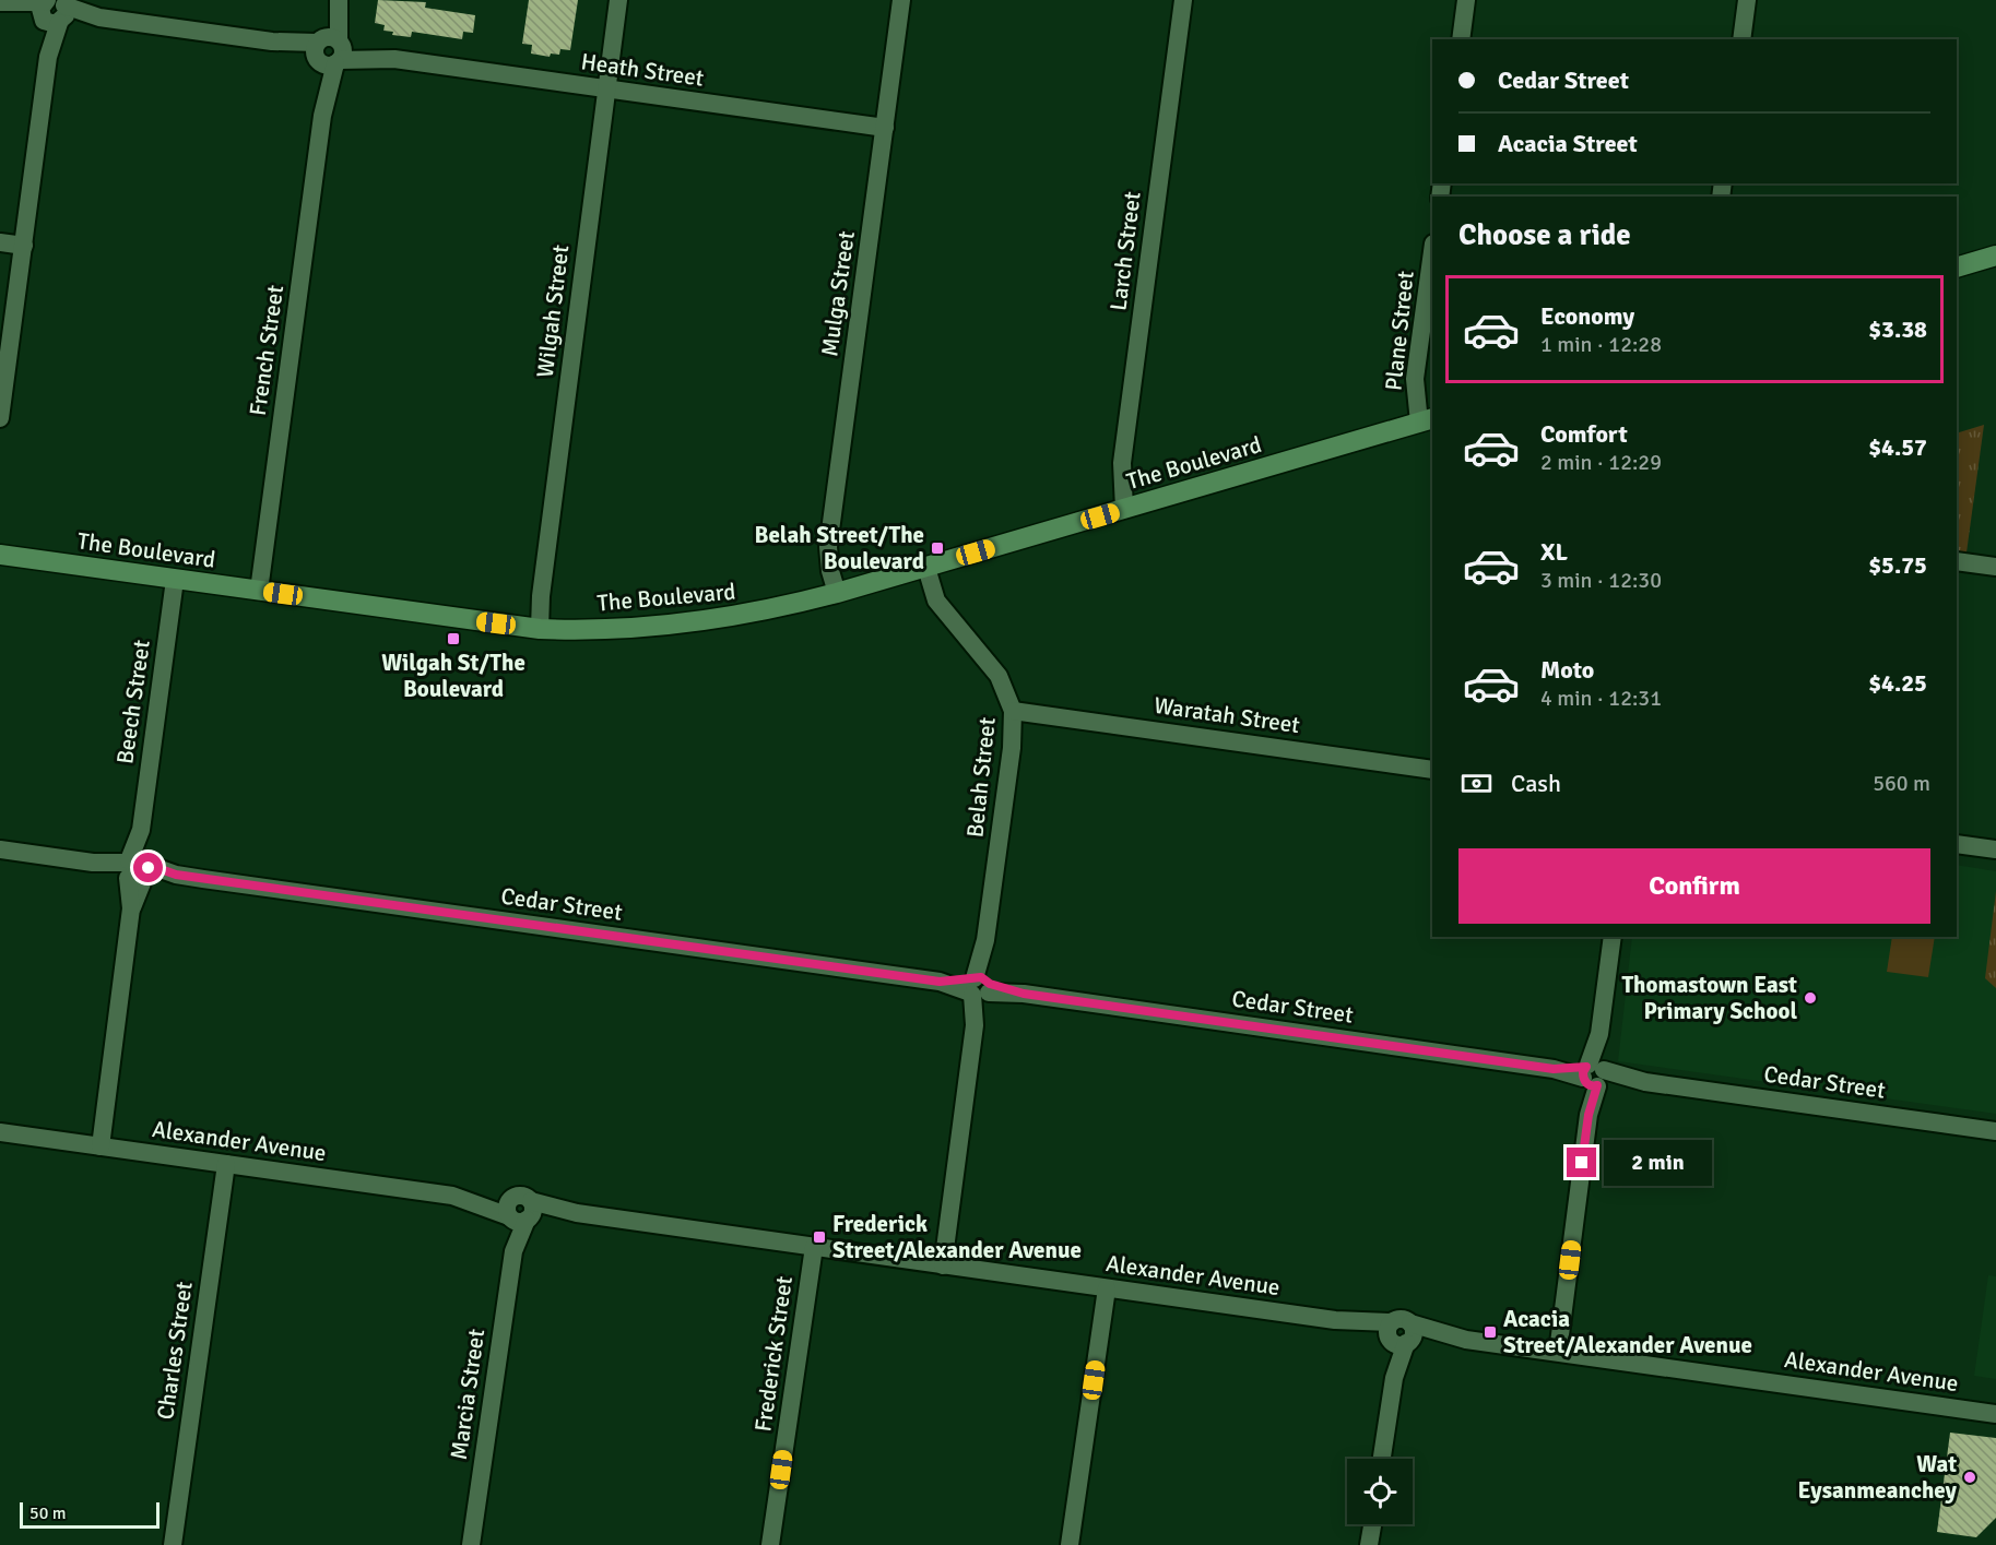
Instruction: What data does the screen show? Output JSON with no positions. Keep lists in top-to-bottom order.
{
  "streets": {
    "street": [
      "Heath Street",
      "Larch Street",
      "Mulga Street",
      "Wilgah Street",
      "Plane Street",
      "French Street",
      "The Boulevard",
      "Beech Street",
      "Waratah Street",
      "Belah Street",
      "Cedar Street",
      "Alexander Avenue",
      "Charles Street",
      "Frederick Street",
      "Marcia Street"
    ]
  },
  "crossings": [
    ["Heath Street", "Mulga Street"],
    ["Heath Street", "Wilgah Street"],
    ["Heath Street", "French Street"],
    ["Larch Street", "The Boulevard"],
    ["Mulga Street", "The Boulevard"],
    ["Wilgah Street", "The Boulevard"],
    ["Plane Street", "The Boulevard"],
    ["French Street", "The Boulevard"],
    ["The Boulevard", "Beech Street"],
    ["The Boulevard", "Belah Street"],
    ["Beech Street", "Cedar Street"],
    ["Beech Street", "Alexander Avenue"],
    ["Waratah Street", "Belah Street"],
    ["Belah Street", "Cedar Street"],
    ["Belah Street", "Alexander Avenue"],
    ["Alexander Avenue", "Charles Street"],
    ["Alexander Avenue", "Frederick Street"],
    ["Alexander Avenue", "Marcia Street"]
  ],
  "places": {
    "transit": [
      "Belah Street/The Boulevard",
      "Wilgah St/The Boulevard",
      "Frederick Street/Alexander Avenue",
      "Acacia Street/Alexander Avenue"
    ],
    "other": ["Thomastown East Primary School", "Wat Eysanmeanchey"]
  },
  "scale_bar": "50 m",
  "page": {
    "banner": ["Cedar Street", "Acacia Street"],
    "heading": "Choose a ride",
    "list": [
      {
        "name": "Economy",
        "note": "1 min · 12:28",
        "value": "$3.38"
      },
      {
        "name": "Comfort",
        "note": "2 min · 12:29",
        "value": "$4.57"
      },
      {
        "name": "XL",
        "note": "3 min · 12:30",
        "value": "$5.75"
      },
      {
        "name": "Moto",
        "note": "4 min · 12:31",
        "value": "$4.25"
      }
    ],
    "pay": ["Cash", "560 m"],
    "buttons": "Confirm",
    "bubble": "2 min",
    "scale": "50 m"
  }
}
